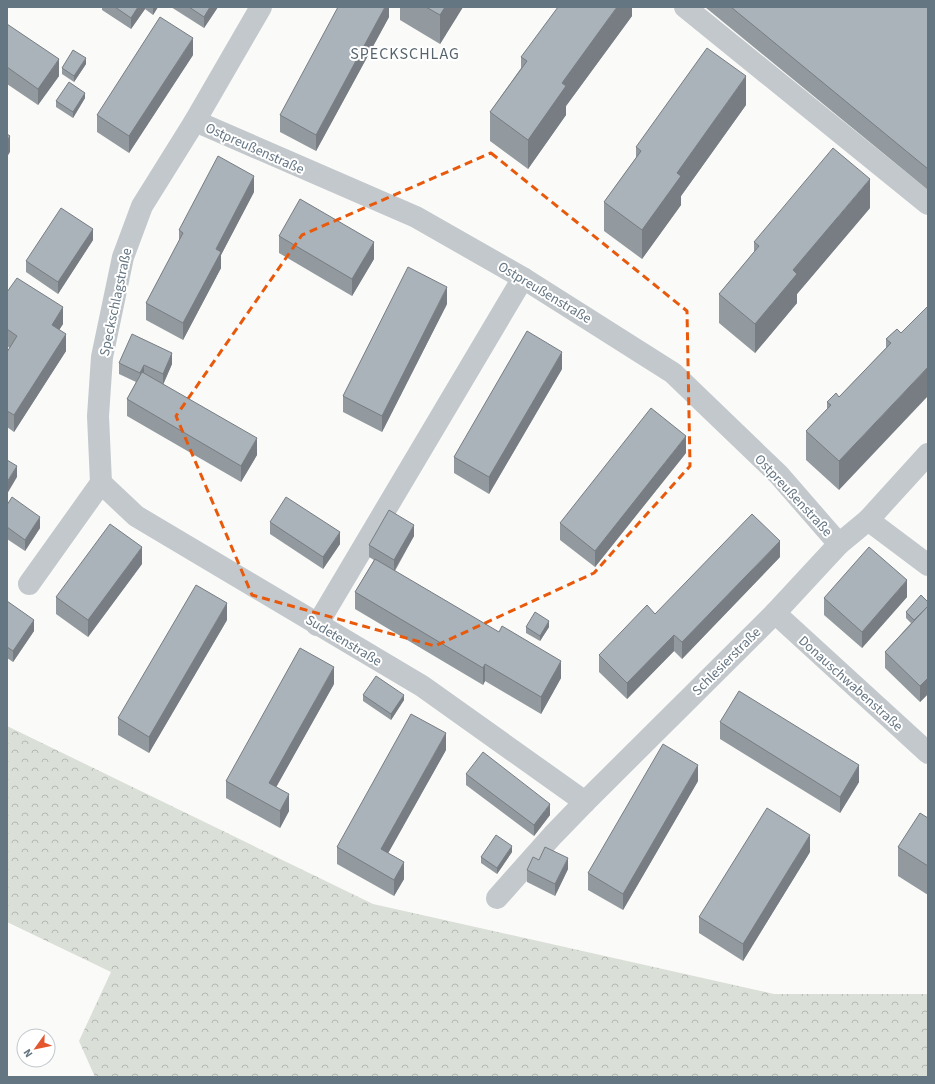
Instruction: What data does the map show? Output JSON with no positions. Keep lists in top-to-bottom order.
{
  "streets": {
    "street": [
      "Ostpreußenstraße",
      "Speckschlagstraße",
      "Sudetenstraße",
      "Schlesierstraße",
      "Donauschwabenstraße"
    ]
  },
  "crossings": [
    ["Ostpreußenstraße", "Speckschlagstraße"],
    ["Ostpreußenstraße", "Schlesierstraße"],
    ["Speckschlagstraße", "Sudetenstraße"],
    ["Sudetenstraße", "Schlesierstraße"],
    ["Schlesierstraße", "Donauschwabenstraße"]
  ],
  "districts": ["SPECKSCHLAG"],
  "north": "bottom left"
}
